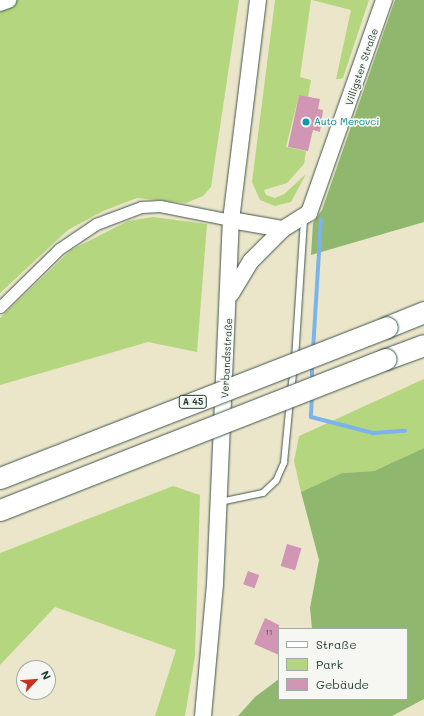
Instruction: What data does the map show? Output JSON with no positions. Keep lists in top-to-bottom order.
{
  "streets": {
    "highway": ["A 45"],
    "main road": ["Villigster Straße", "Verbandsstraße"]
  },
  "crossings": [
    ["Villigster Straße", "Verbandsstraße"]
  ],
  "places": ["Auto Merovci"],
  "house_numbers": ["11"],
  "legend": ["Straße", "Park", "Gebäude"],
  "north": "top right"
}
